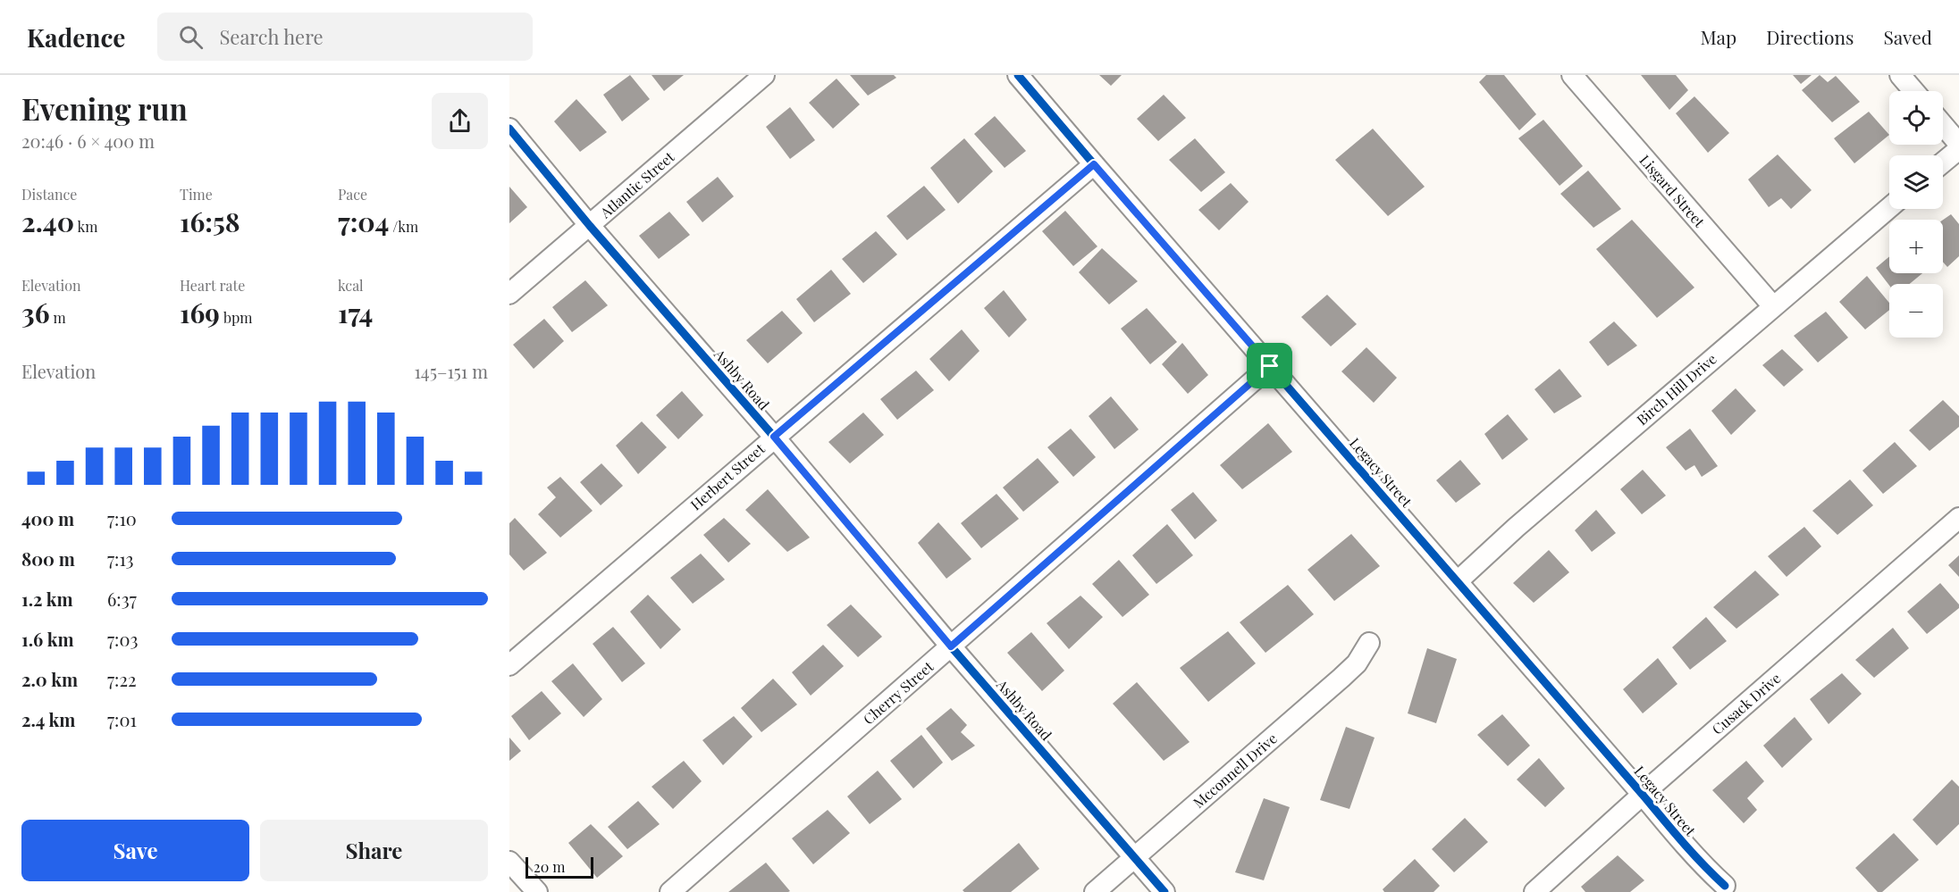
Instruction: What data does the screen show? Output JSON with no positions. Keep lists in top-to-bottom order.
{
  "streets": {
    "street": [
      "Atlantic Street",
      "Lisgard Street",
      "Ashby Road",
      "Birch Hill Drive",
      "Legacy Street",
      "Herbert Street",
      "Cherry Street",
      "Cusack Drive",
      "Mcconnell Drive"
    ]
  },
  "crossings": [
    ["Atlantic Street", "Ashby Road"],
    ["Lisgard Street", "Birch Hill Drive"],
    ["Ashby Road", "Herbert Street"],
    ["Ashby Road", "Cherry Street"],
    ["Ashby Road", "Mcconnell Drive"],
    ["Birch Hill Drive", "Legacy Street"],
    ["Legacy Street", "Herbert Street"],
    ["Legacy Street", "Cherry Street"],
    ["Legacy Street", "Cusack Drive"]
  ],
  "scale_bar": "20 m",
  "page": {
    "header": "Kadence",
    "search": "Search here",
    "nav": ["Map", "Directions", "Saved"],
    "heading": ["Evening run", "20:46 · 6 × 400 m"],
    "map_buttons": ["+", "−"],
    "stats": [
      ["Distance", "2.40 km"],
      ["Time", "16:58"],
      ["Pace", "7:04 /km"],
      ["Elevation", "36 m"],
      ["Heart rate", "169 bpm"],
      ["kcal", "174"]
    ],
    "chart": ["Elevation", "145–151 m"],
    "list": [
      {
        "name": "400 m",
        "note": "7:10"
      },
      {
        "name": "800 m",
        "note": "7:13"
      },
      {
        "name": "1.2 km",
        "note": "6:37"
      },
      {
        "name": "1.6 km",
        "note": "7:03"
      },
      {
        "name": "2.0 km",
        "note": "7:22"
      },
      {
        "name": "2.4 km",
        "note": "7:01"
      }
    ],
    "buttons": ["Save", "Share"],
    "scale": "20 m"
  }
}
